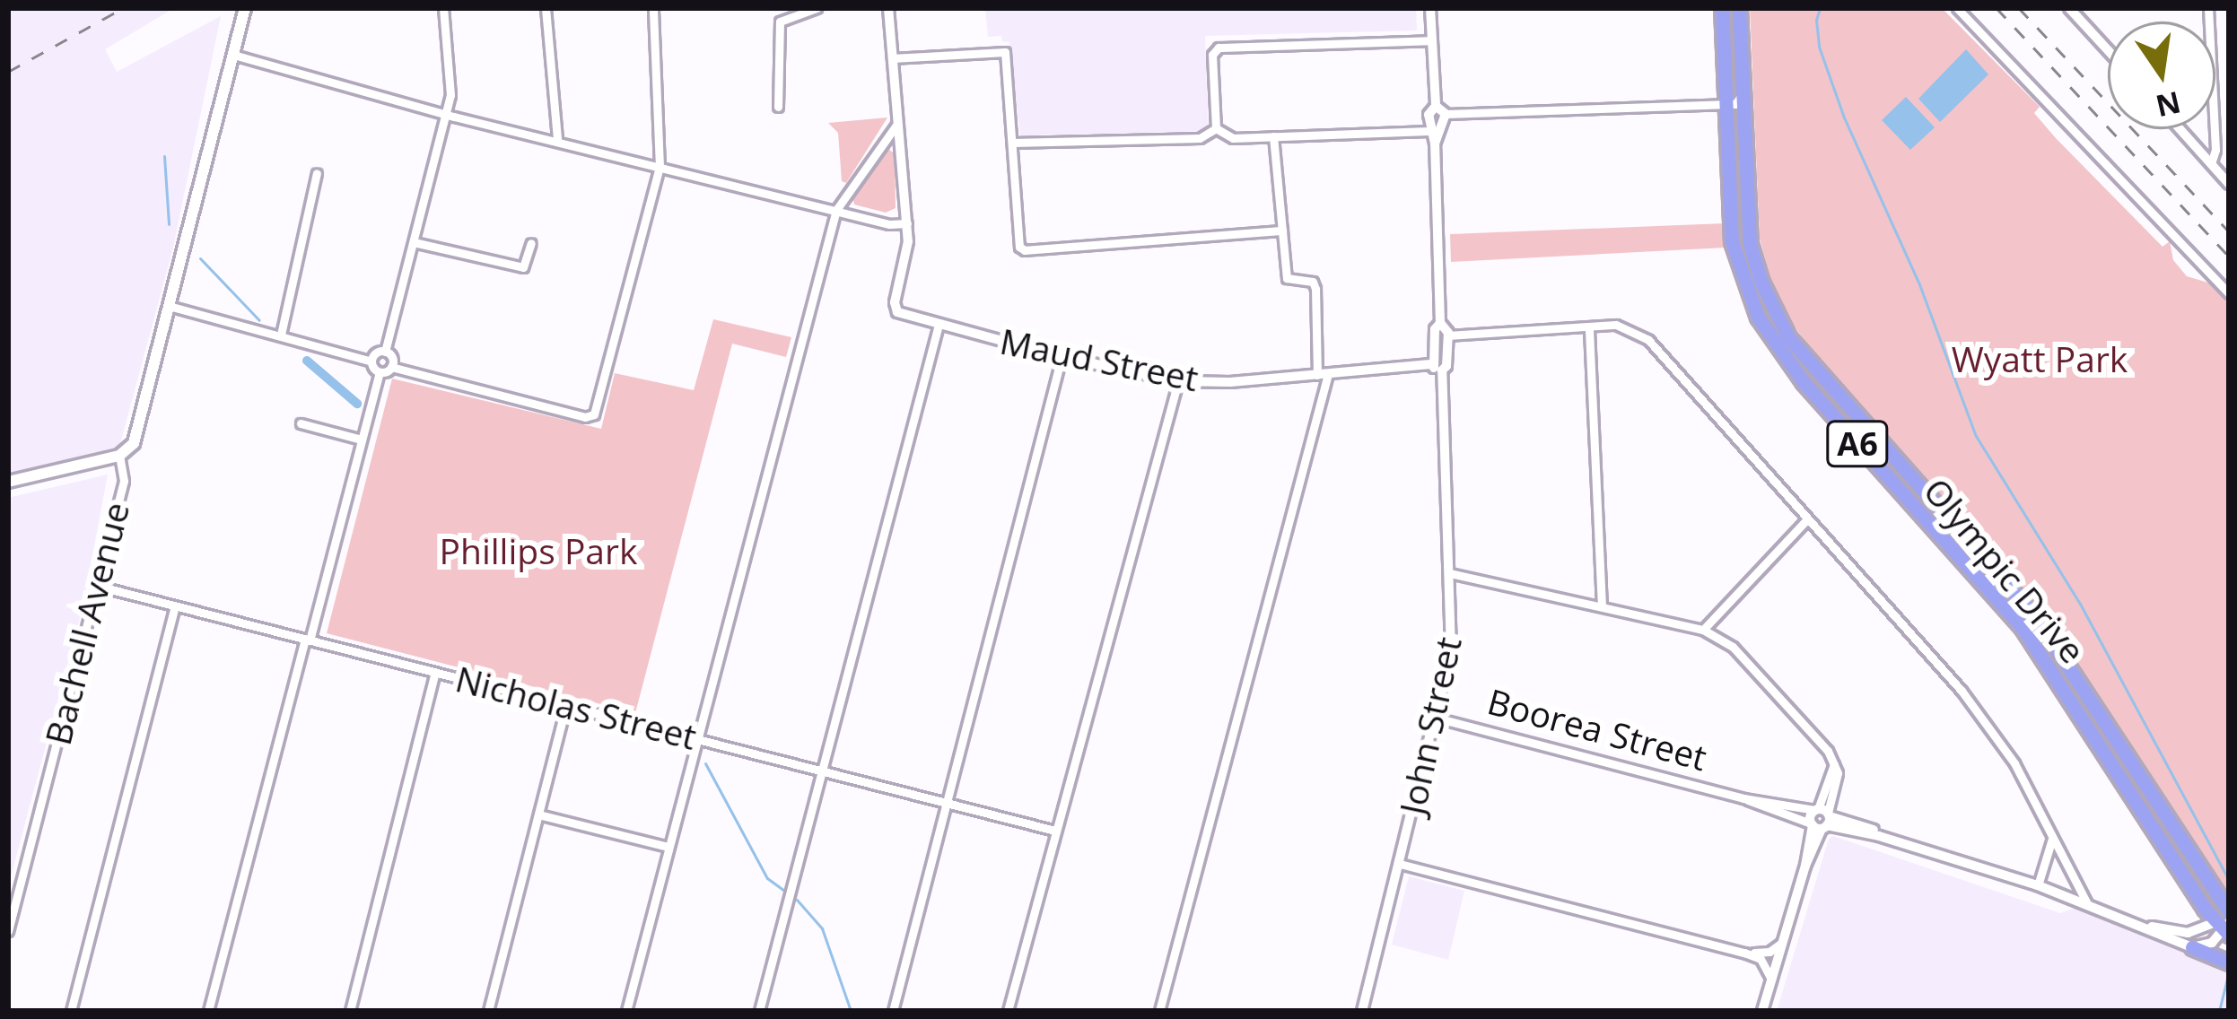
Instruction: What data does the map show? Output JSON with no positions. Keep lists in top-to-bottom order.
{
  "streets": {
    "highway": ["A6", "Olympic Drive"],
    "main road": ["Bachell Avenue"],
    "street": [
      "Maud Street",
      "Nicholas Street",
      "John Street",
      "Boorea Street"
    ]
  },
  "crossings": [
    ["Maud Street", "John Street"],
    ["Olympic Drive", "Boorea Street"],
    ["Bachell Avenue", "Nicholas Street"],
    ["John Street", "Boorea Street"]
  ],
  "parks": ["Wyatt Park", "Phillips Park"],
  "north": "bottom"
}
